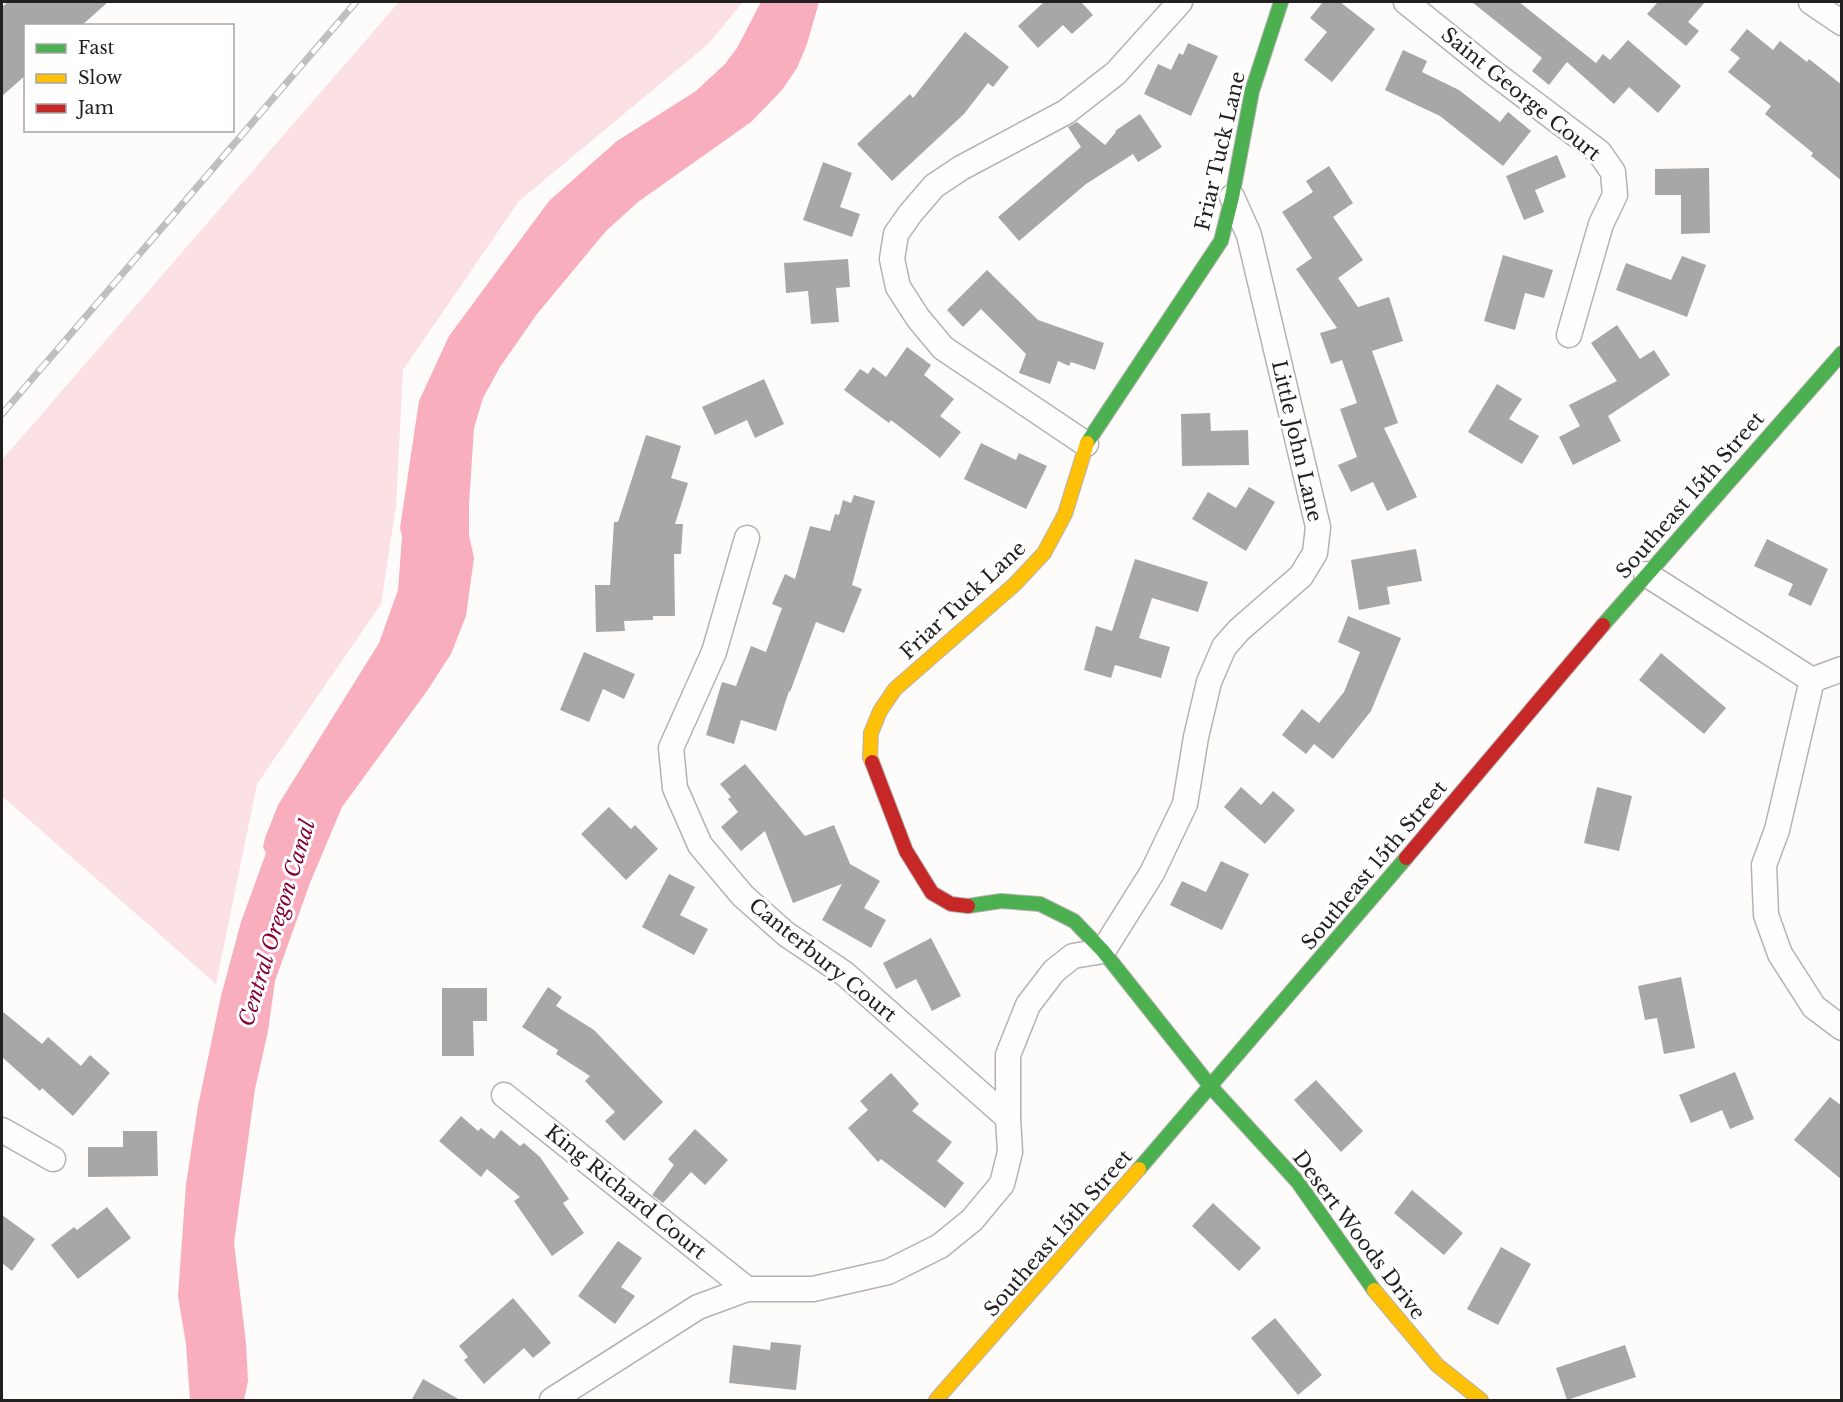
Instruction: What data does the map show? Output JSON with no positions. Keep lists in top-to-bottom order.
{
  "streets": {
    "street": [
      "Saint George Court",
      "Friar Tuck Lane",
      "Little John Lane",
      "Southeast 15th Street",
      "Canterbury Court",
      "King Richard Court",
      "Desert Woods Drive"
    ]
  },
  "crossings": [
    ["Friar Tuck Lane", "Little John Lane"],
    ["Friar Tuck Lane", "Southeast 15th Street"],
    ["Friar Tuck Lane", "Desert Woods Drive"],
    ["Southeast 15th Street", "Desert Woods Drive"]
  ],
  "water": ["Central Oregon Canal"],
  "legend": ["Fast", "Slow", "Jam"]
}
